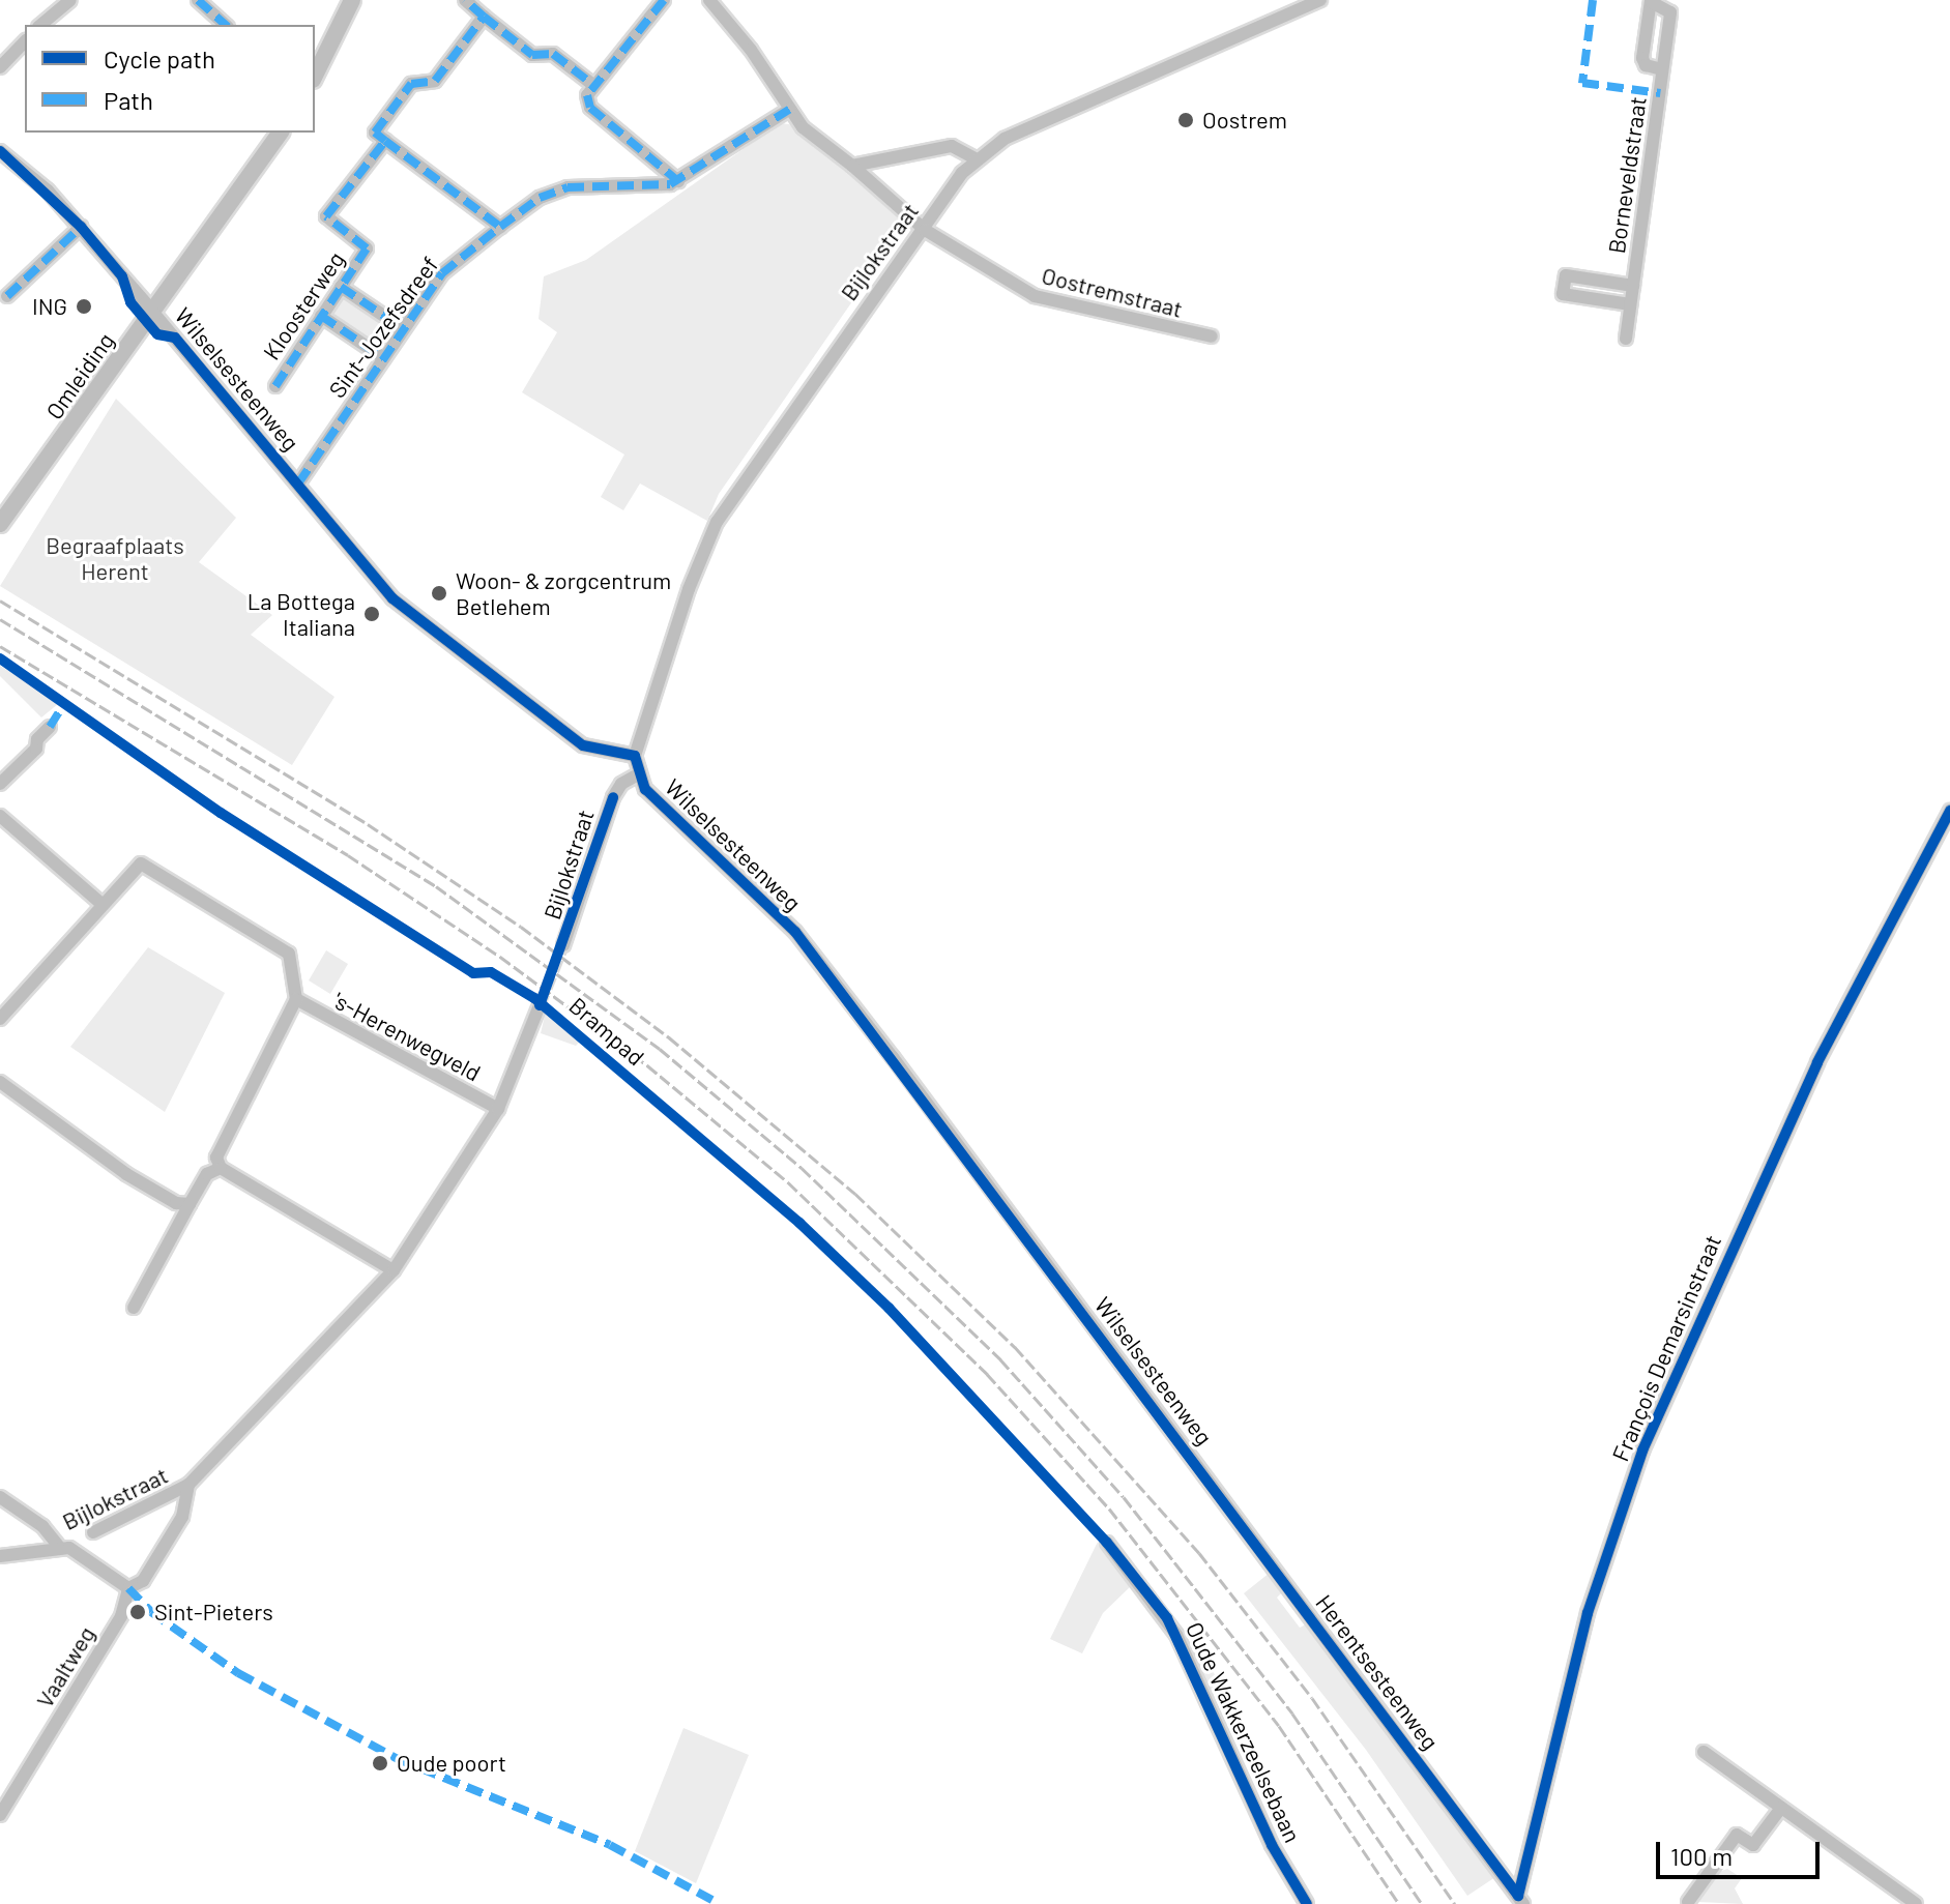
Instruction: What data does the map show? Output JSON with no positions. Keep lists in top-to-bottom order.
{
  "streets": {
    "main road": ["Omleiding"],
    "street": [
      "Borneveldstraat",
      "Bijlokstraat",
      "Oostremstraat",
      "Kloosterweg",
      "Sint-Jozefsdreef",
      "Wilselsesteenweg",
      "'s-Herenwegveld",
      "François Demarsinstraat",
      "Vaaltweg",
      "Herentsesteenweg",
      "Oude Wakkerzeelsebaan"
    ],
    "cycle path": ["Brampad"]
  },
  "crossings": [
    ["Bijlokstraat", "Oostremstraat"],
    ["Bijlokstraat", "Wilselsesteenweg"],
    ["Bijlokstraat", "'s-Herenwegveld"],
    ["Bijlokstraat", "Vaaltweg"],
    ["Oostremstraat", "Sint-Jozefsdreef"],
    ["Sint-Jozefsdreef", "Wilselsesteenweg"],
    ["Wilselsesteenweg", "Herentsesteenweg"],
    ["François Demarsinstraat", "Herentsesteenweg"]
  ],
  "parks": ["Begraafplaats Herent"],
  "places": [
    "Oostrem",
    "ING",
    "Woon- & zorgcentrum Betlehem",
    "La Bottega Italiana",
    "Sint-Pieters",
    "Oude poort"
  ],
  "legend": ["Cycle path", "Path"],
  "scale_bar": "100 m"
}
